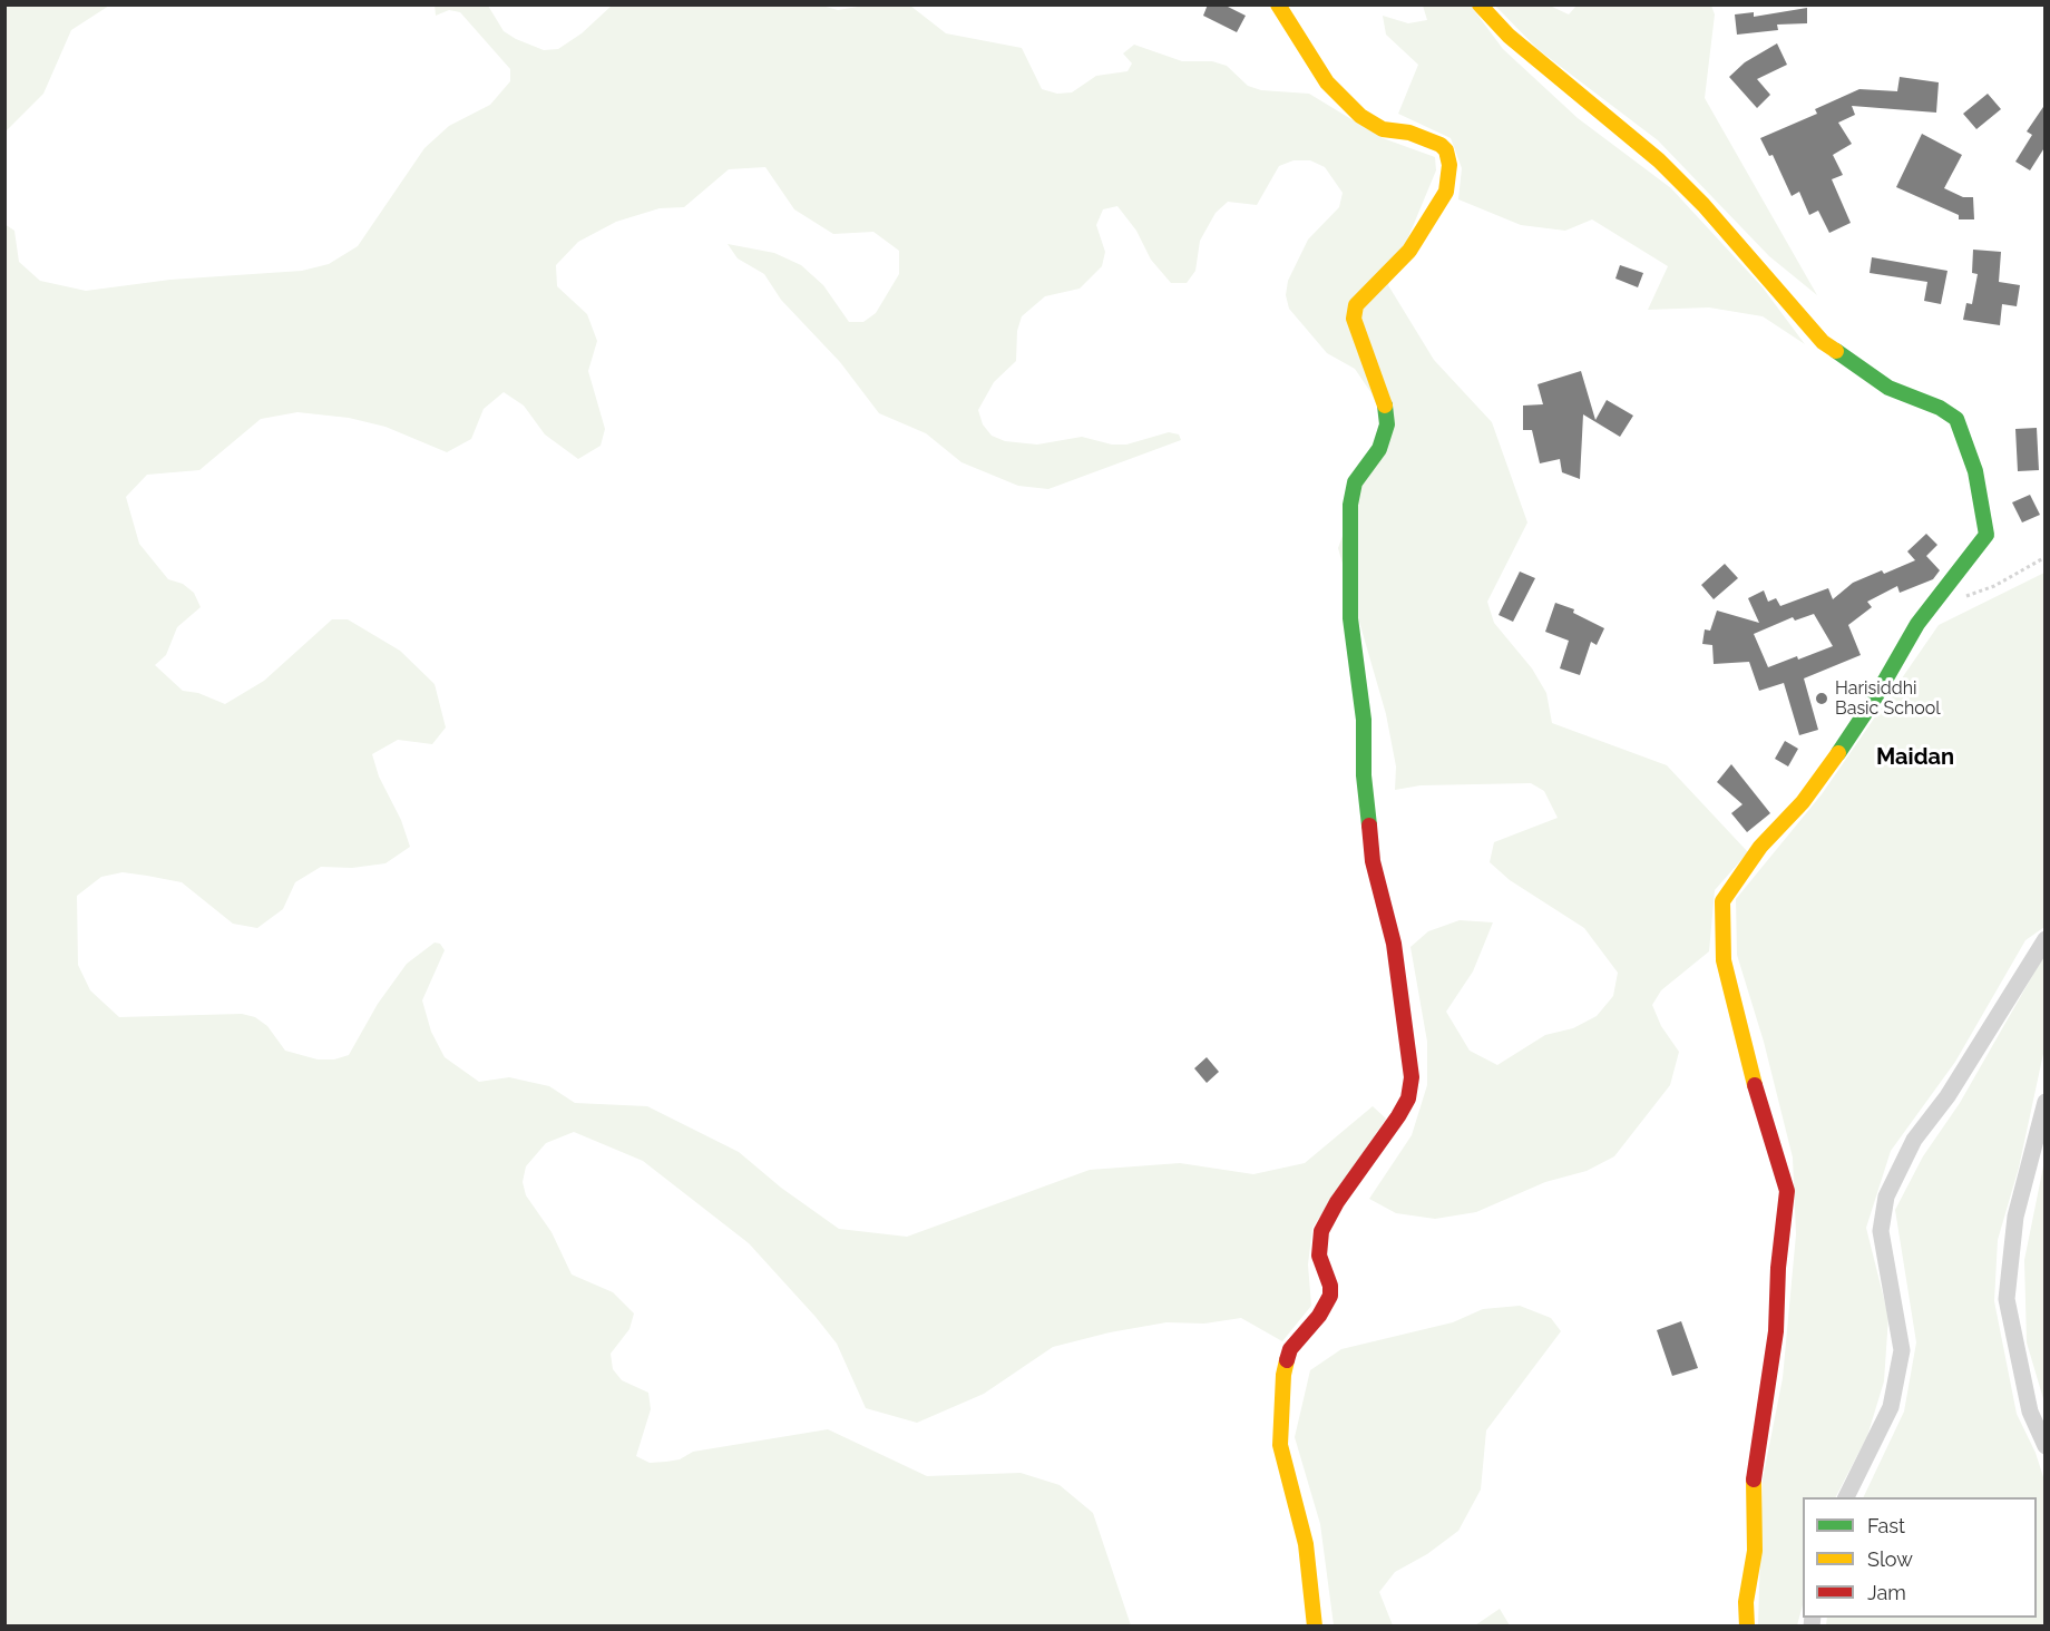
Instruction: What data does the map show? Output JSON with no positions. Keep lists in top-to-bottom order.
{
  "districts": ["Maidan"],
  "places": ["Harisiddhi Basic School"],
  "legend": ["Fast", "Slow", "Jam"]
}
